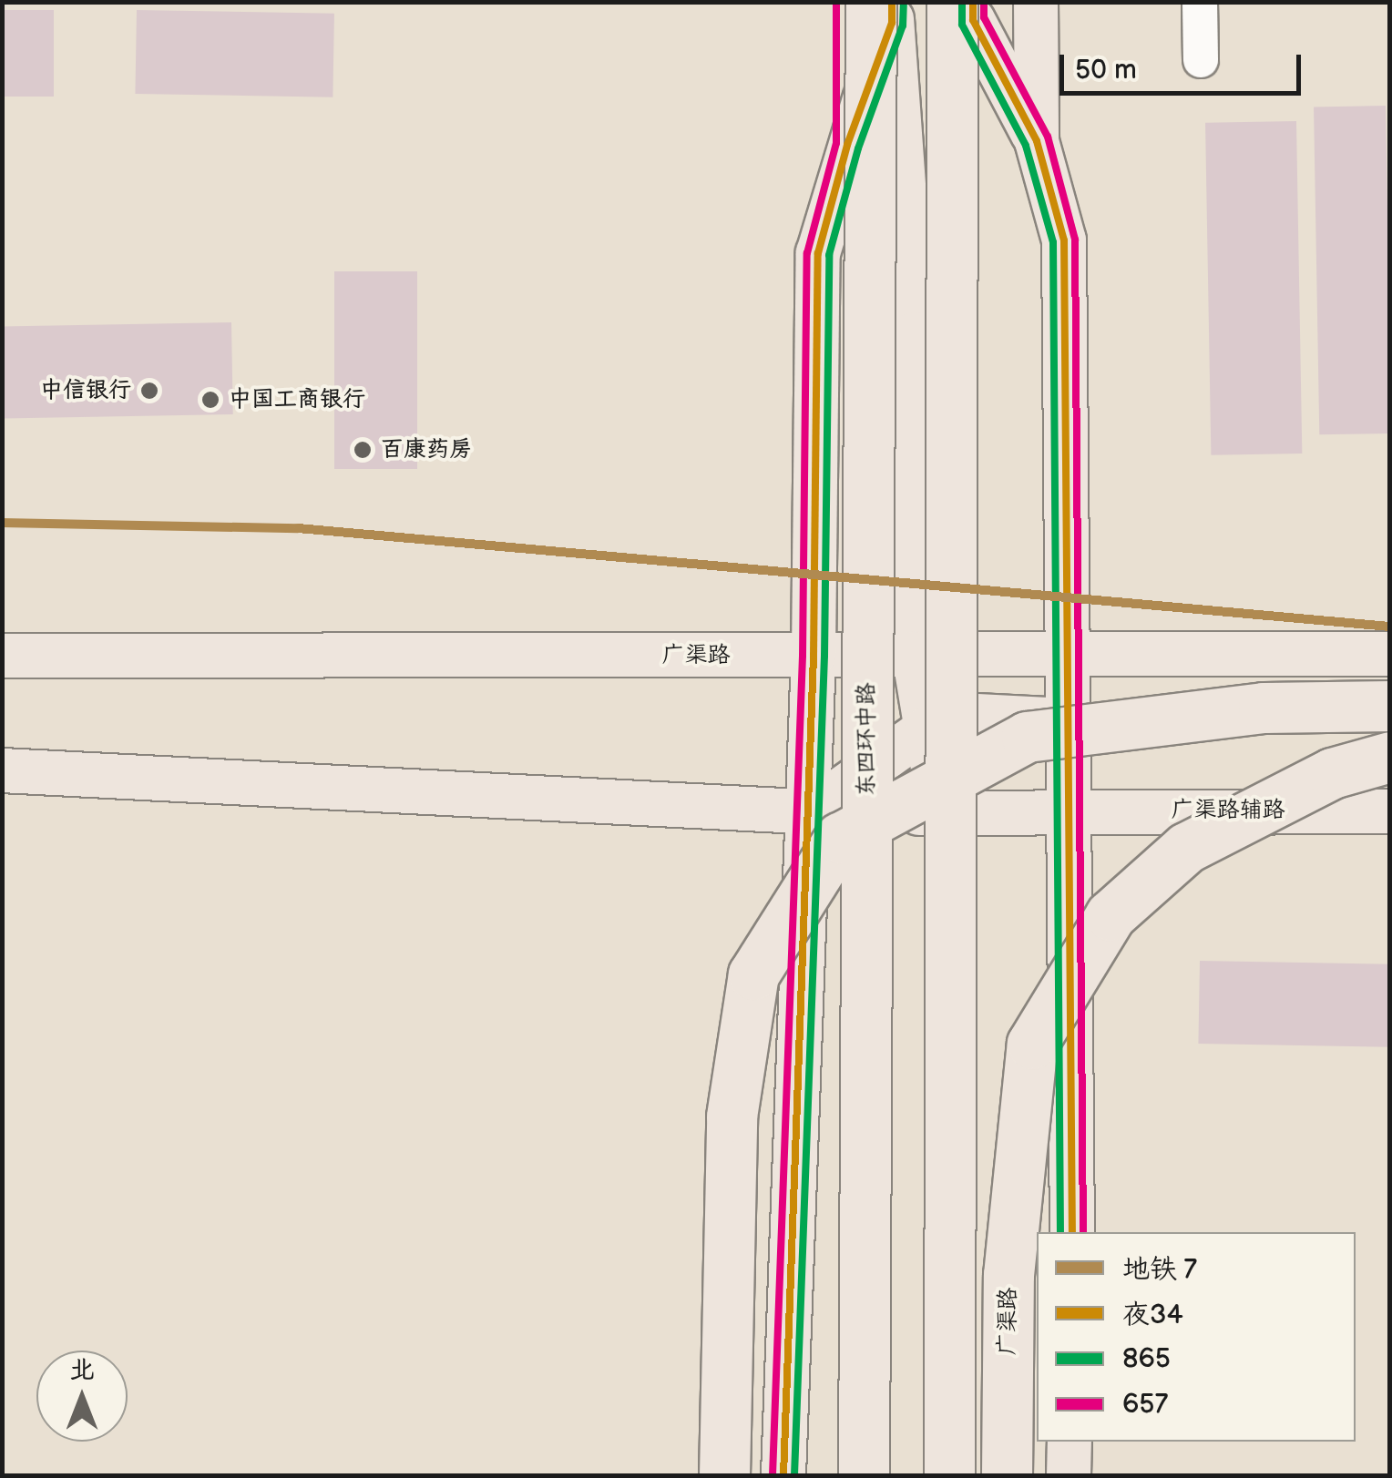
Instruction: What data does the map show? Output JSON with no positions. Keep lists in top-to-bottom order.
{
  "streets": {
    "highway": ["广渠路", "东四环中路"],
    "main road": ["广渠路辅路"]
  },
  "places": ["中信银行", "中国工商银行", "百康药房"],
  "lines": [
    "transit line 夜34",
    "transit line 865",
    "transit line 657",
    "metro line 7"
  ],
  "legend": [
    "地铁 7",
    "夜34",
    "865",
    "657"
  ],
  "scale_bar": "50 m",
  "north": "top"
}
